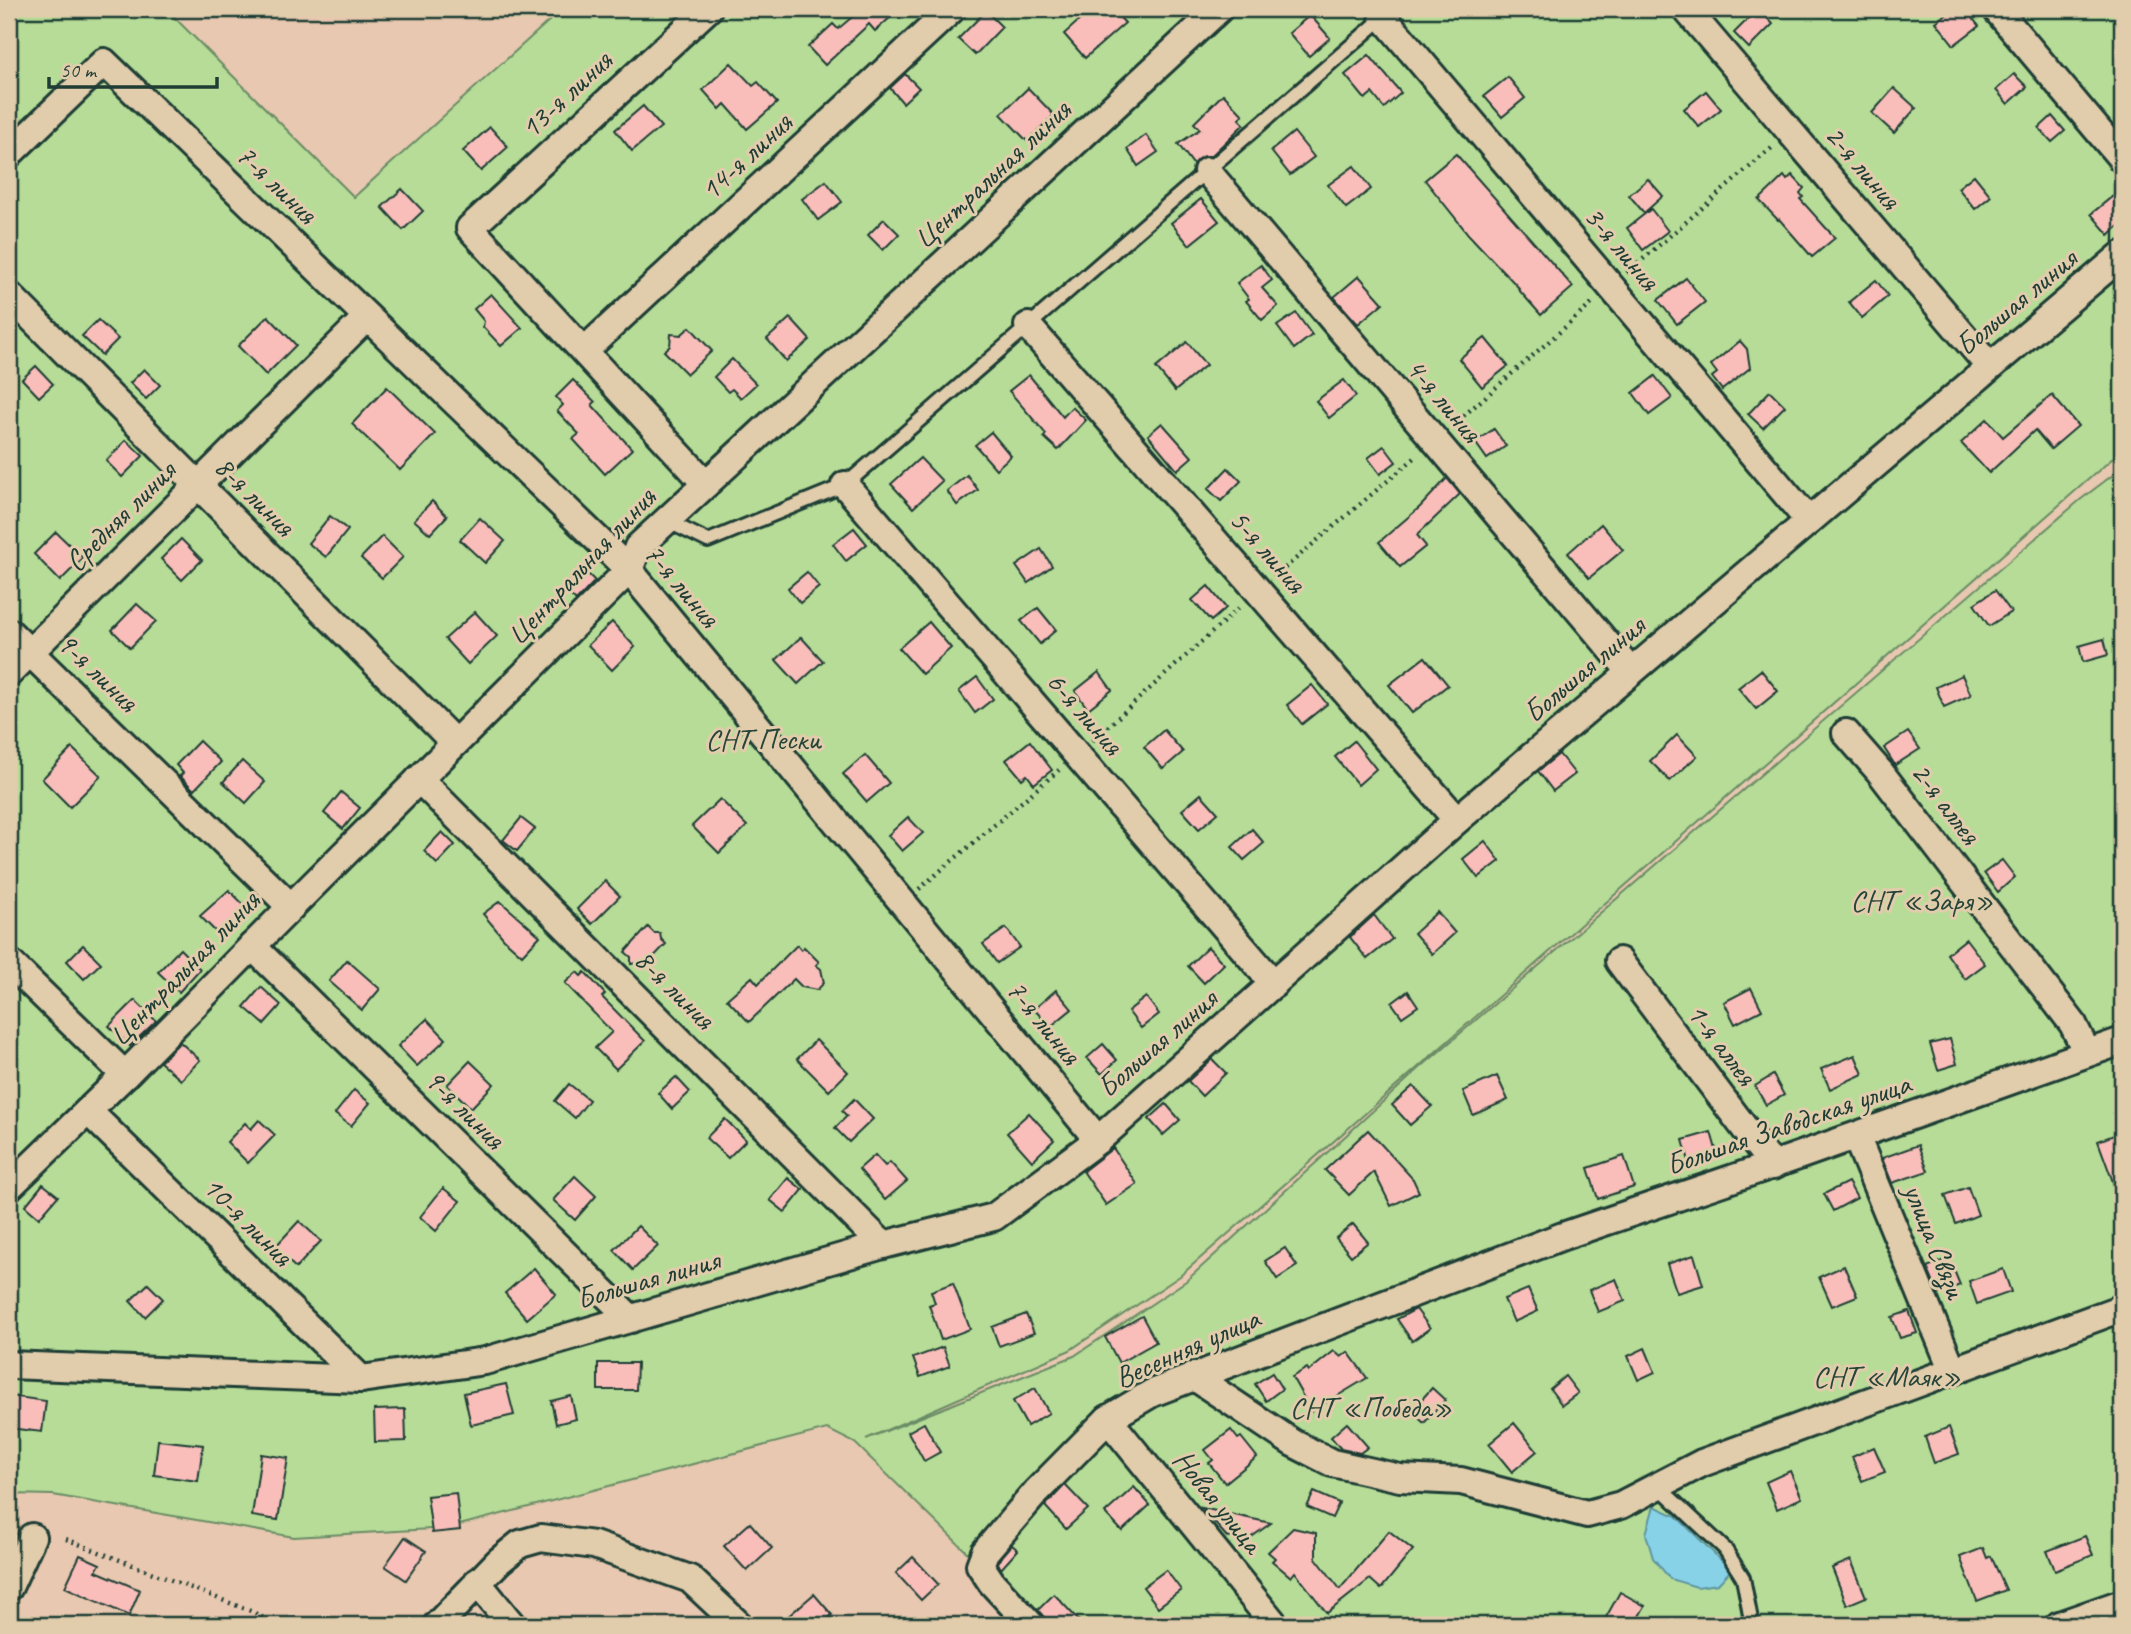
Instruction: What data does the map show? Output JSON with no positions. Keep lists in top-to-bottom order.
{
  "streets": {
    "street": [
      "13-я линия",
      "14-я линия",
      "2-я линия",
      "Центральная линия",
      "7-я линия",
      "3-я линия",
      "Большая линия",
      "4-я линия",
      "8-я линия",
      "Средняя линия",
      "5-я линия",
      "9-я линия",
      "6-я линия",
      "2-я аллея",
      "1-я аллея",
      "Большая Заводская улица",
      "10-я линия",
      "улица Связи",
      "Весенняя улица",
      "Новая улица"
    ]
  },
  "crossings": [
    ["13-я линия", "14-я линия"],
    ["2-я линия", "Большая линия"],
    ["Центральная линия", "7-я линия"],
    ["Центральная линия", "8-я линия"],
    ["Центральная линия", "9-я линия"],
    ["Центральная линия", "10-я линия"],
    ["7-я линия", "Большая линия"],
    ["7-я линия", "Средняя линия"],
    ["3-я линия", "Большая линия"],
    ["Большая линия", "4-я линия"],
    ["Большая линия", "8-я линия"],
    ["Большая линия", "5-я линия"],
    ["Большая линия", "9-я линия"],
    ["Большая линия", "6-я линия"],
    ["Большая линия", "10-я линия"],
    ["8-я линия", "Средняя линия"],
    ["Средняя линия", "9-я линия"],
    ["2-я аллея", "Большая Заводская улица"],
    ["1-я аллея", "Большая Заводская улица"],
    ["Большая Заводская улица", "улица Связи"],
    ["Большая Заводская улица", "Весенняя улица"],
    ["Весенняя улица", "Новая улица"]
  ],
  "parks": [
    "СНТ Пески",
    "СНТ «Заря»",
    "СНТ «Маяк»",
    "СНТ «Победа»"
  ],
  "scale_bar": "50 m"
}
